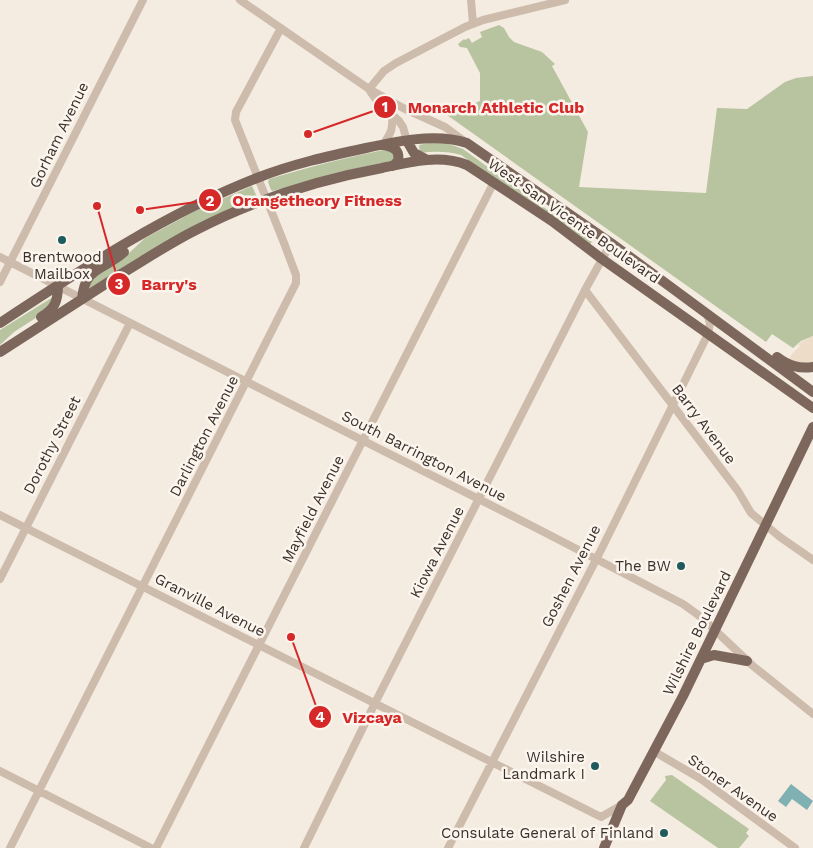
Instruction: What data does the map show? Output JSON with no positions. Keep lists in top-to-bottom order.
{
  "streets": {
    "main road": ["West San Vicente Boulevard", "Wilshire Boulevard"],
    "street": [
      "Gorham Avenue",
      "Barry Avenue",
      "Darlington Avenue",
      "Dorothy Street",
      "South Barrington Avenue",
      "Mayfield Avenue",
      "Kiowa Avenue",
      "Goshen Avenue",
      "Granville Avenue",
      "Stoner Avenue"
    ]
  },
  "crossings": [
    ["Gorham Avenue", "South Barrington Avenue"],
    ["West San Vicente Boulevard", "Darlington Avenue"],
    ["West San Vicente Boulevard", "South Barrington Avenue"],
    ["West San Vicente Boulevard", "Mayfield Avenue"],
    ["West San Vicente Boulevard", "Kiowa Avenue"],
    ["West San Vicente Boulevard", "Goshen Avenue"],
    ["Barry Avenue", "Kiowa Avenue"],
    ["Barry Avenue", "Goshen Avenue"],
    ["Barry Avenue", "Wilshire Boulevard"],
    ["Darlington Avenue", "South Barrington Avenue"],
    ["Darlington Avenue", "Granville Avenue"],
    ["Dorothy Street", "South Barrington Avenue"],
    ["Dorothy Street", "Granville Avenue"],
    ["South Barrington Avenue", "Mayfield Avenue"],
    ["South Barrington Avenue", "Kiowa Avenue"],
    ["South Barrington Avenue", "Goshen Avenue"],
    ["South Barrington Avenue", "Wilshire Boulevard"],
    ["Mayfield Avenue", "Granville Avenue"],
    ["Kiowa Avenue", "Granville Avenue"],
    ["Goshen Avenue", "Granville Avenue"],
    ["Granville Avenue", "Wilshire Boulevard"],
    ["Wilshire Boulevard", "Stoner Avenue"]
  ],
  "places": [
    "Monarch Athletic Club",
    "Barry's",
    "Orangetheory Fitness",
    "Brentwood Mailbox",
    "The BW",
    "Vizcaya",
    "Wilshire Landmark I",
    "Consulate General of Finland"
  ]
}
